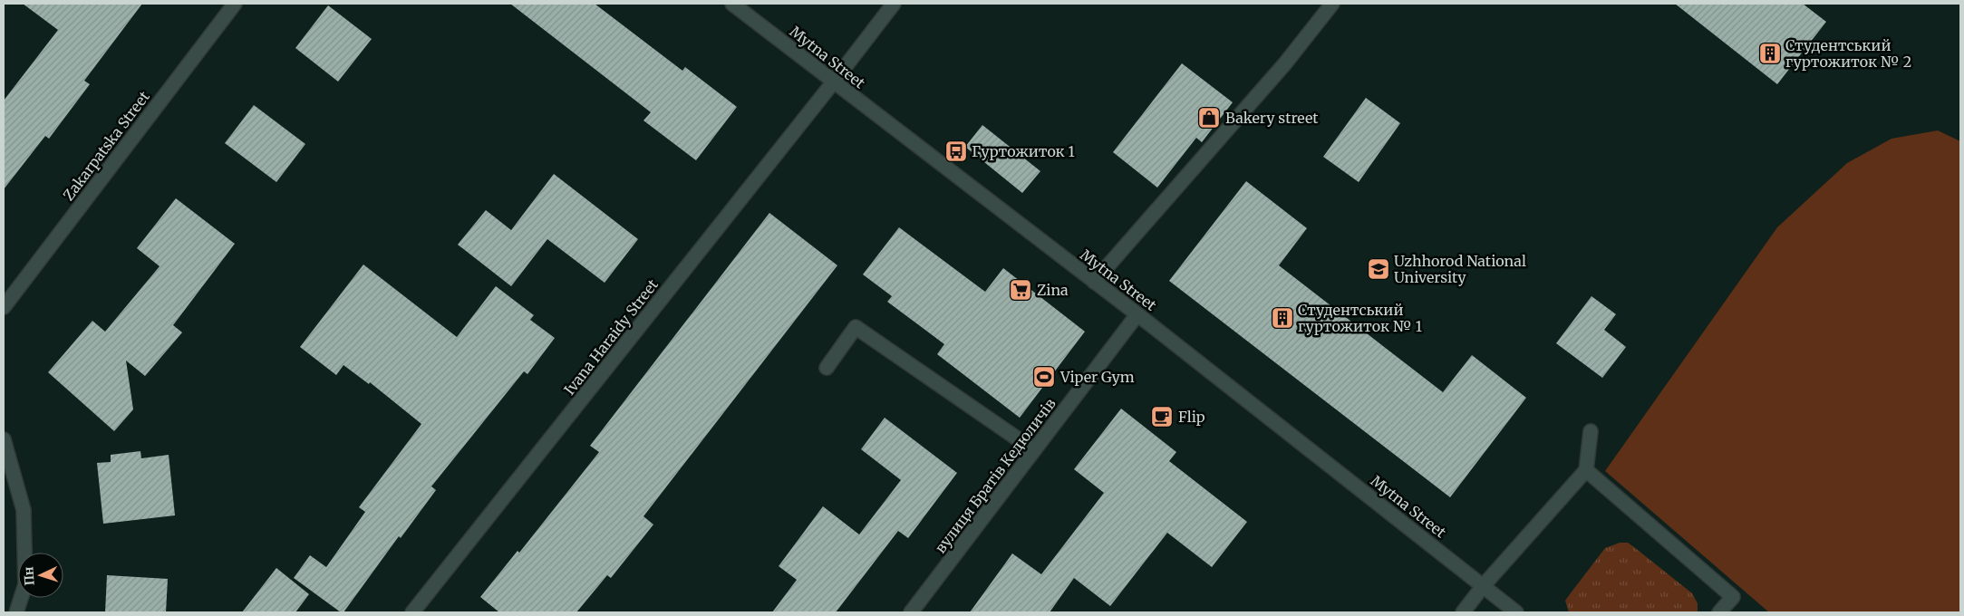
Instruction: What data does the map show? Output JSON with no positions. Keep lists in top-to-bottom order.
{
  "streets": {
    "street": [
      "Mytna Street",
      "Zakarpatska Street",
      "Ivana Haraidy Street",
      "вулиця Братів Кедюличів"
    ]
  },
  "crossings": [
    ["Mytna Street", "Ivana Haraidy Street"],
    ["Mytna Street", "вулиця Братів Кедюличів"]
  ],
  "places": {
    "building": ["Студентський гуртожиток № 2", "Студентський гуртожиток № 1"],
    "shop": ["Bakery street"],
    "bus stop": ["Гуртожиток 1"],
    "school or university": ["Uzhhorod National University"],
    "supermarket": ["Zina"],
    "sports": ["Viper Gym"],
    "cafe": ["Flip"]
  },
  "north": "left"
}
